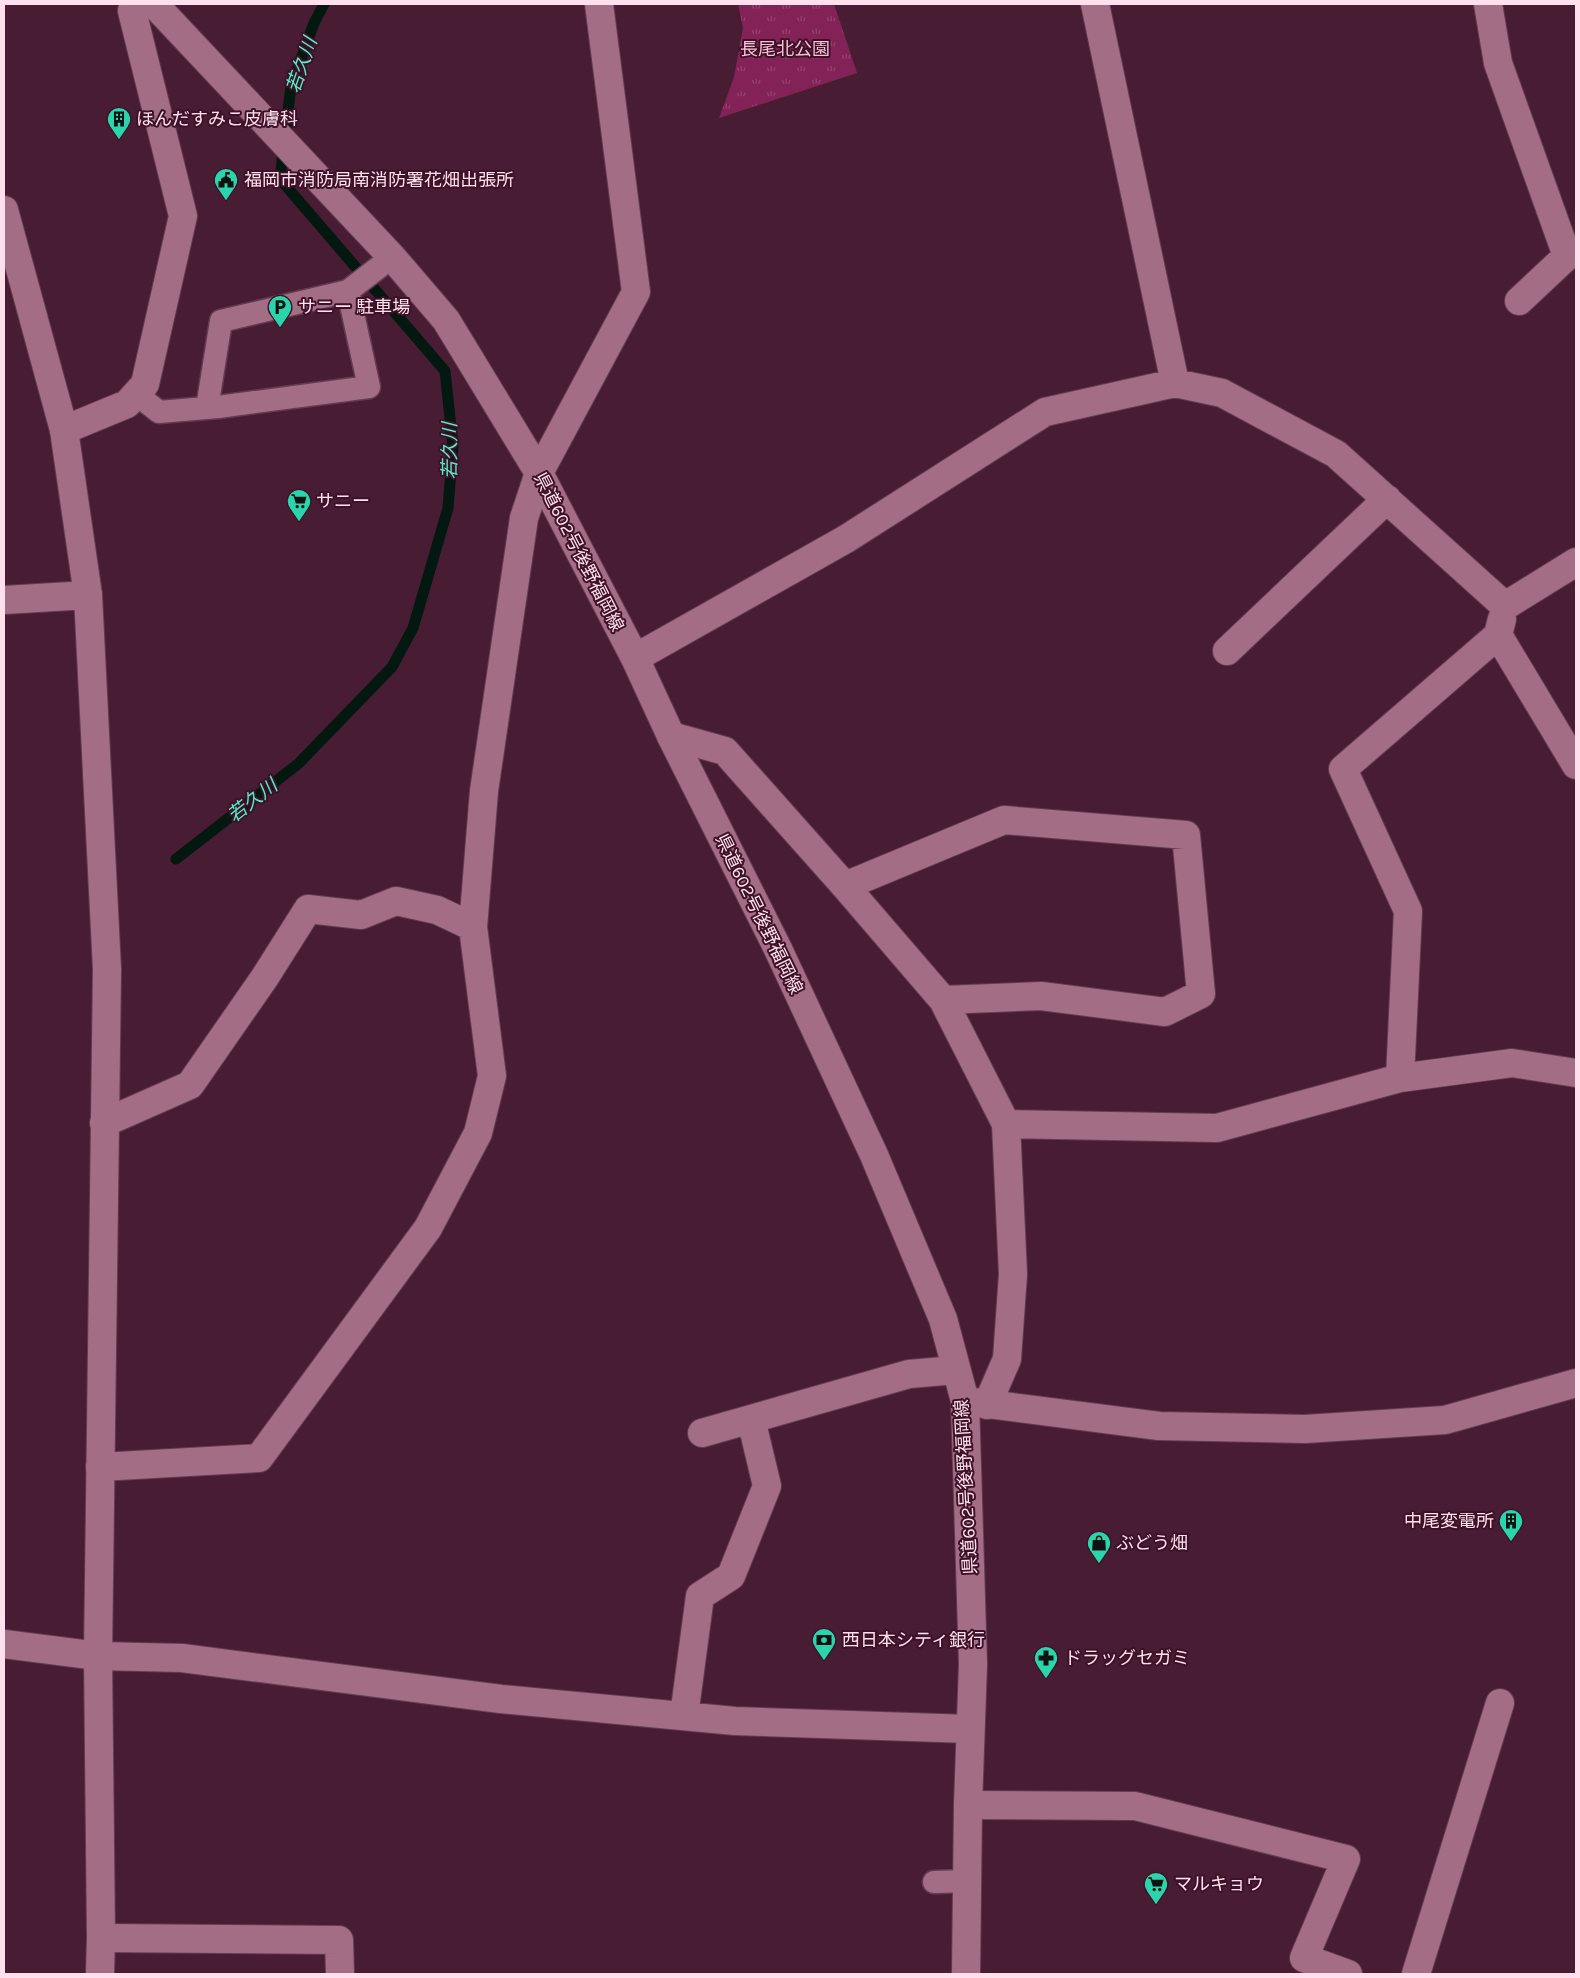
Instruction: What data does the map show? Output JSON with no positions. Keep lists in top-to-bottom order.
{
  "streets": {
    "street": ["県道602号後野福岡線"]
  },
  "water": ["若久川"],
  "parks": ["長尾北公園"],
  "places": {
    "building": ["ほんだすみこ皮膚科", "中尾変電所"],
    "public building": ["福岡市消防局南消防署花畑出張所"],
    "parking": ["サニー 駐車場"],
    "supermarket": ["サニー", "マルキョウ"],
    "shop": ["ぶどう畑"],
    "bank": ["西日本シティ銀行"],
    "pharmacy": ["ドラッグセガミ"]
  }
}
